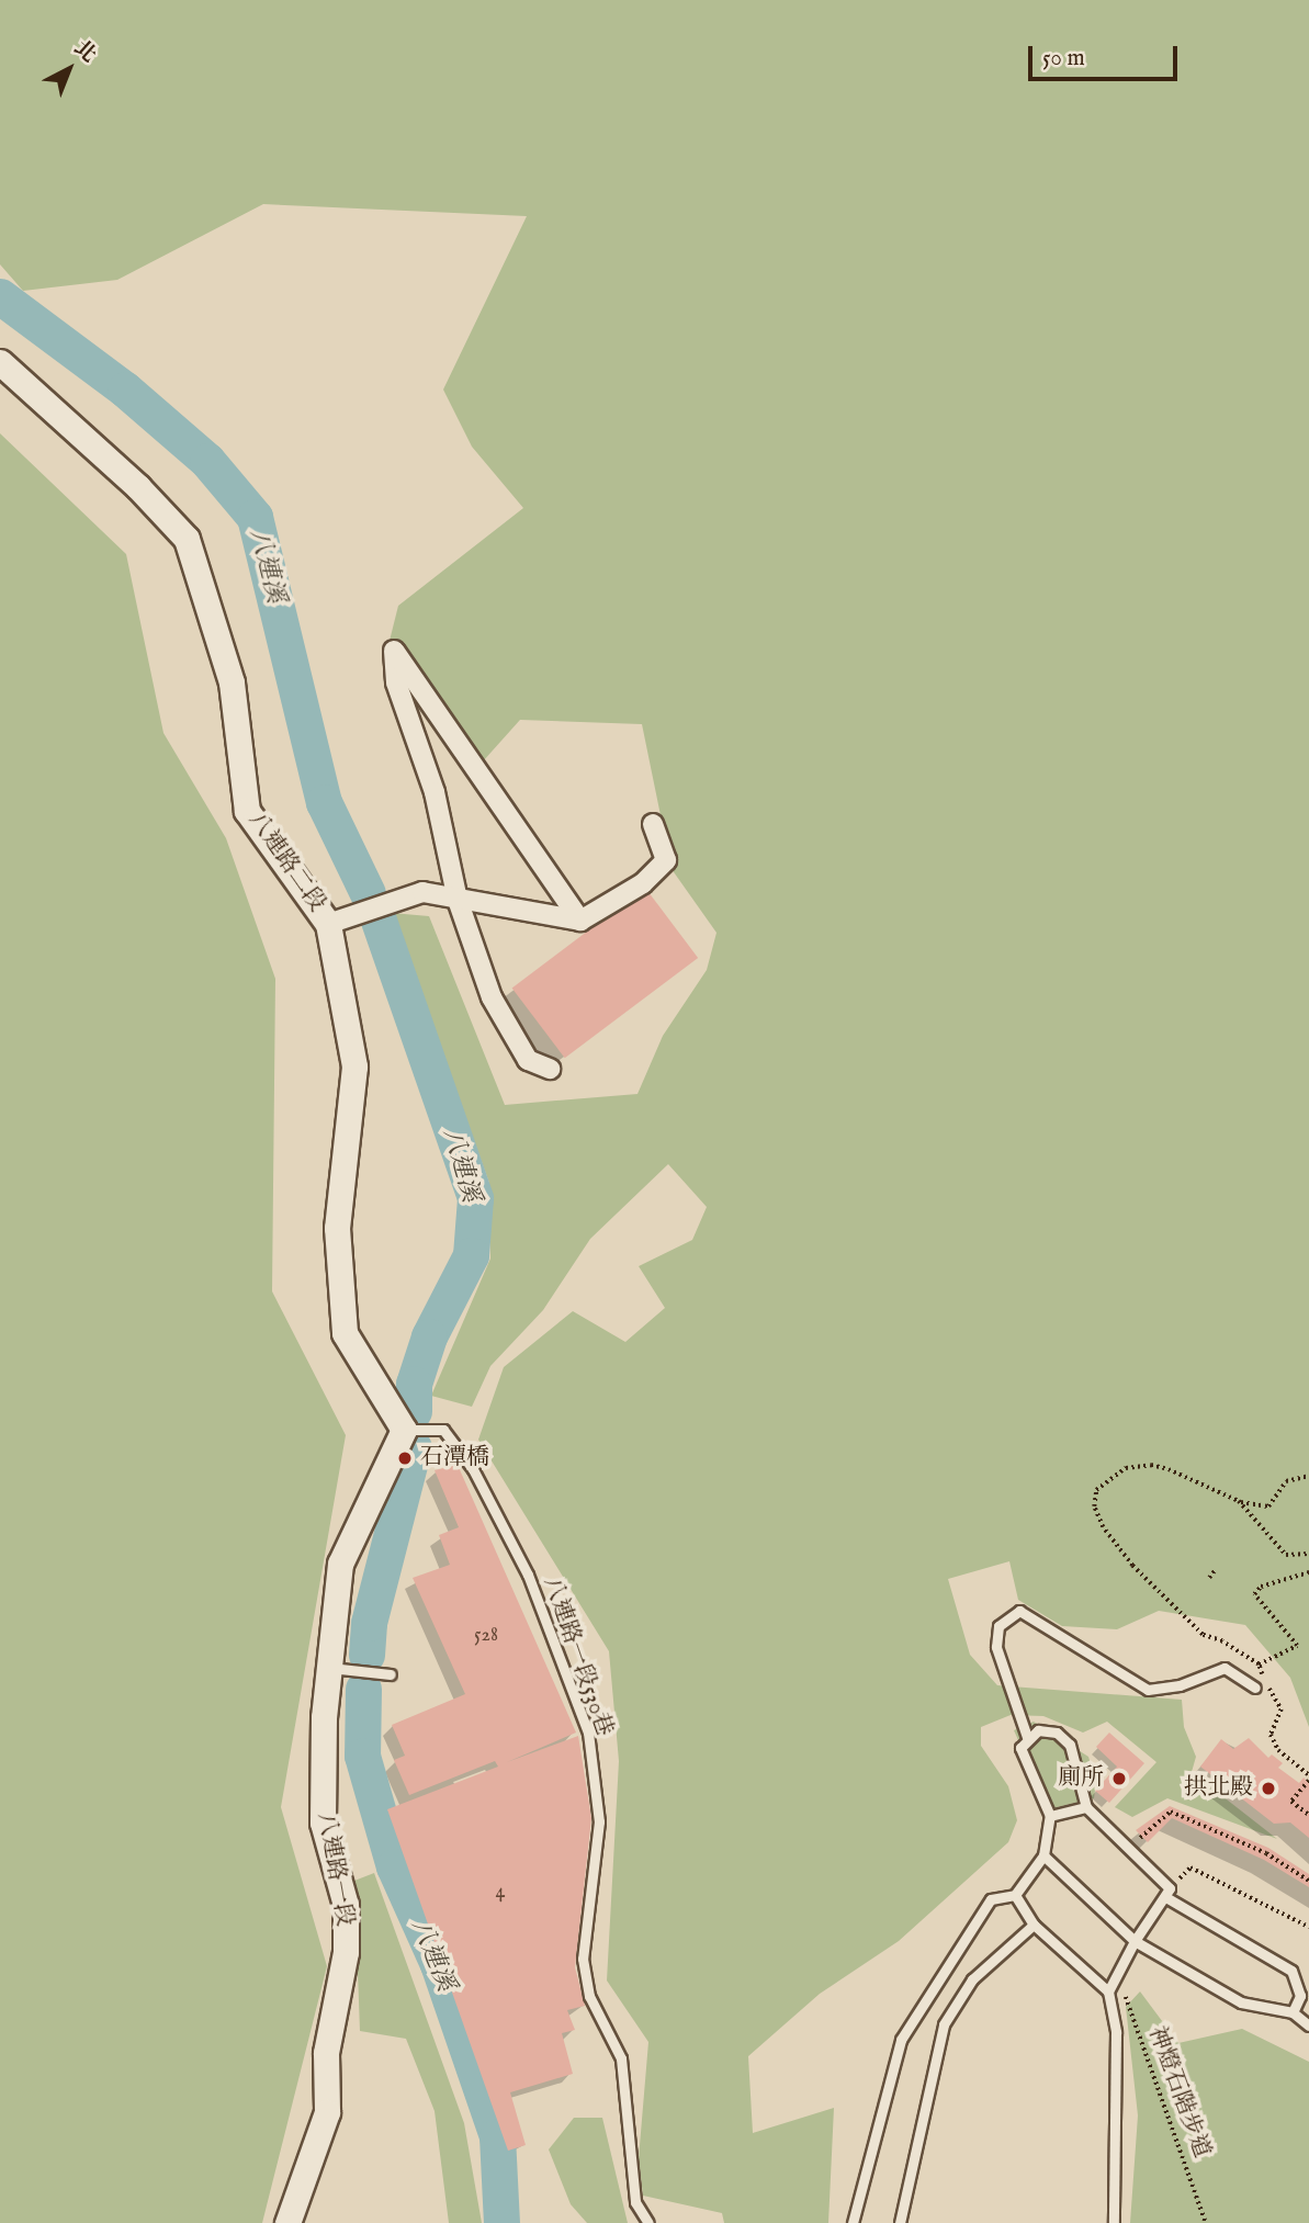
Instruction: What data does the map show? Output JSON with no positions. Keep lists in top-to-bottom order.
{
  "streets": {
    "street": ["八連路二段", "八連路一段"],
    "lane": ["八連路一段530巷"],
    "path": ["神燈石階步道"]
  },
  "crossings": [
    ["八連路二段", "八連路一段530巷"],
    ["八連路二段", "八連路一段"],
    ["八連路一段530巷", "八連路一段"]
  ],
  "water": ["八連溪"],
  "places": ["石潭橋", "廁所", "拱北殿"],
  "house_numbers": ["528", "4"],
  "scale_bar": "50 m",
  "north": "top right"
}
